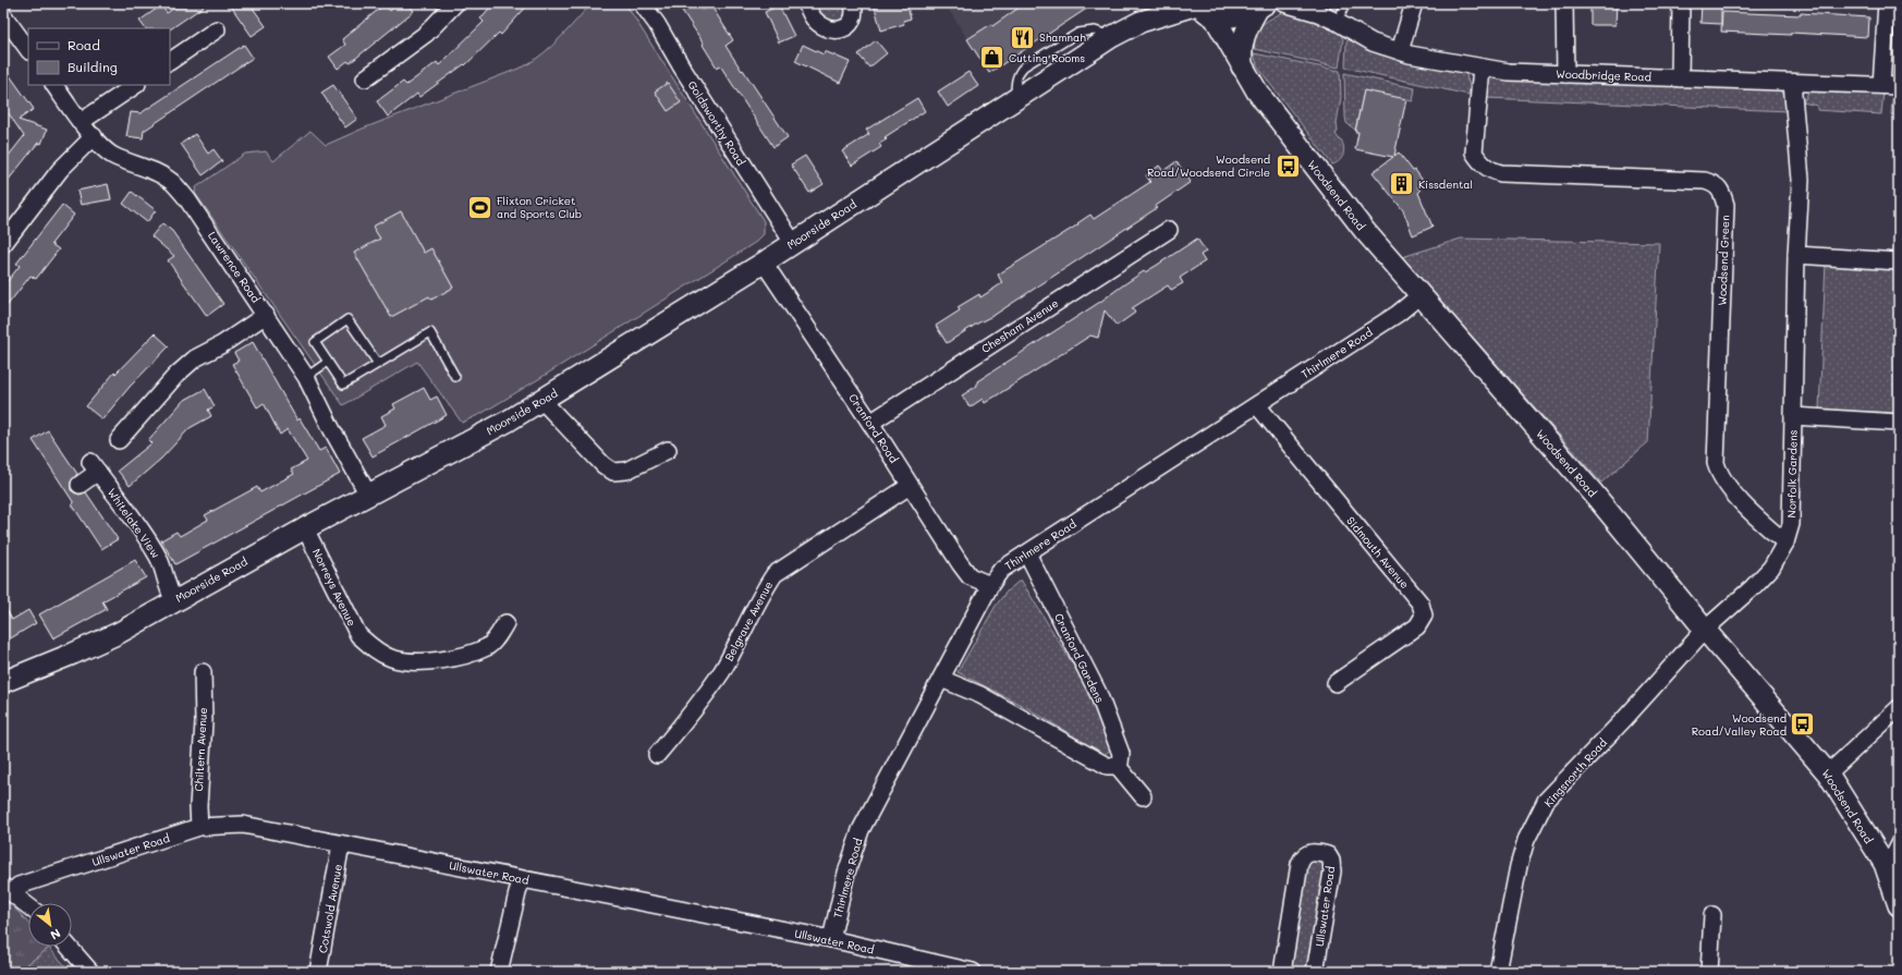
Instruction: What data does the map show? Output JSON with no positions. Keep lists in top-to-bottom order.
{
  "streets": {
    "street": [
      "Woodbridge Road",
      "Goldsworthy Road",
      "Woodsend Road",
      "Moorside Road",
      "Woodsend Green",
      "Lawrence Road",
      "Chesham Avenue",
      "Thirlmere Road",
      "Cranford Road",
      "Norfolk Gardens",
      "Whitelake View",
      "Sidmouth Avenue",
      "Norreys Avenue",
      "Belgrave Avenue",
      "Cranford Gardens",
      "Chiltern Avenue",
      "Kingsnorth Road",
      "Ullswater Road",
      "Cotswold Avenue"
    ]
  },
  "crossings": [
    ["Woodbridge Road", "Woodsend Green"],
    ["Woodbridge Road", "Norfolk Gardens"],
    ["Goldsworthy Road", "Moorside Road"],
    ["Woodsend Road", "Thirlmere Road"],
    ["Woodsend Road", "Norfolk Gardens"],
    ["Woodsend Road", "Kingsnorth Road"],
    ["Moorside Road", "Lawrence Road"],
    ["Moorside Road", "Cranford Road"],
    ["Moorside Road", "Whitelake View"],
    ["Moorside Road", "Norreys Avenue"],
    ["Woodsend Green", "Norfolk Gardens"],
    ["Chesham Avenue", "Cranford Road"],
    ["Thirlmere Road", "Cranford Road"],
    ["Thirlmere Road", "Sidmouth Avenue"],
    ["Thirlmere Road", "Cranford Gardens"],
    ["Thirlmere Road", "Ullswater Road"],
    ["Cranford Road", "Belgrave Avenue"],
    ["Norfolk Gardens", "Kingsnorth Road"],
    ["Chiltern Avenue", "Ullswater Road"],
    ["Ullswater Road", "Cotswold Avenue"]
  ],
  "places": {
    "restaurant": ["Shamnah"],
    "shop": ["Cutting Rooms"],
    "bus stop": ["Woodsend Road/Woodsend Circle", "Woodsend Road/Valley Road"],
    "building": ["Kissdental"],
    "sports": ["Flixton Cricket and Sports Club"]
  },
  "legend": ["Road", "Building"],
  "north": "bottom right"
}
